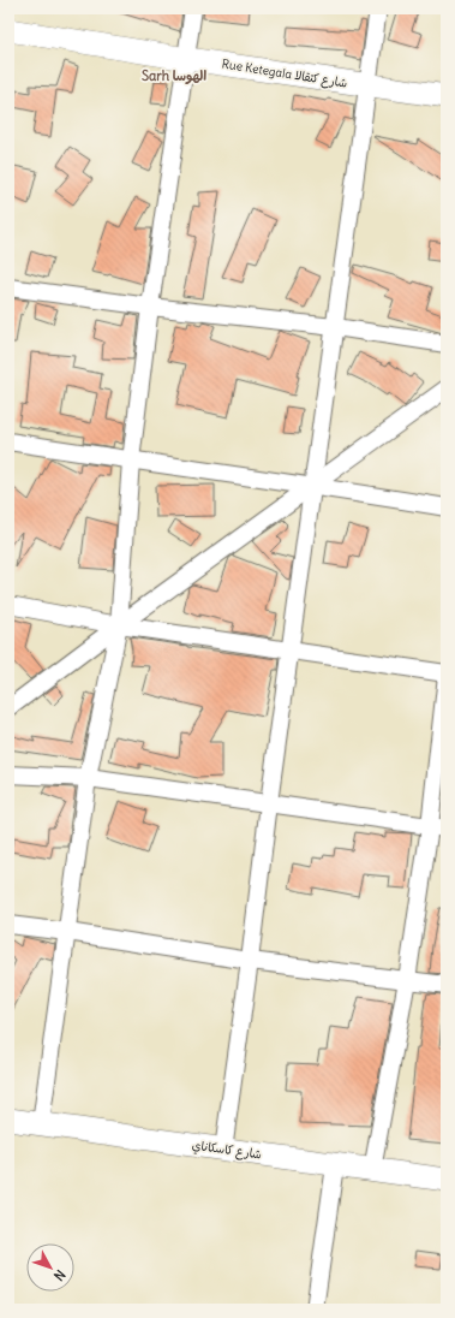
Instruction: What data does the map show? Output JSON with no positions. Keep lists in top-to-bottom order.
{
  "streets": {
    "street": ["Rue Ketegala شارع كتقالا", "شارع كاسكاناي"]
  },
  "districts": ["Sarh الهوسا"],
  "north": "bottom right"
}
